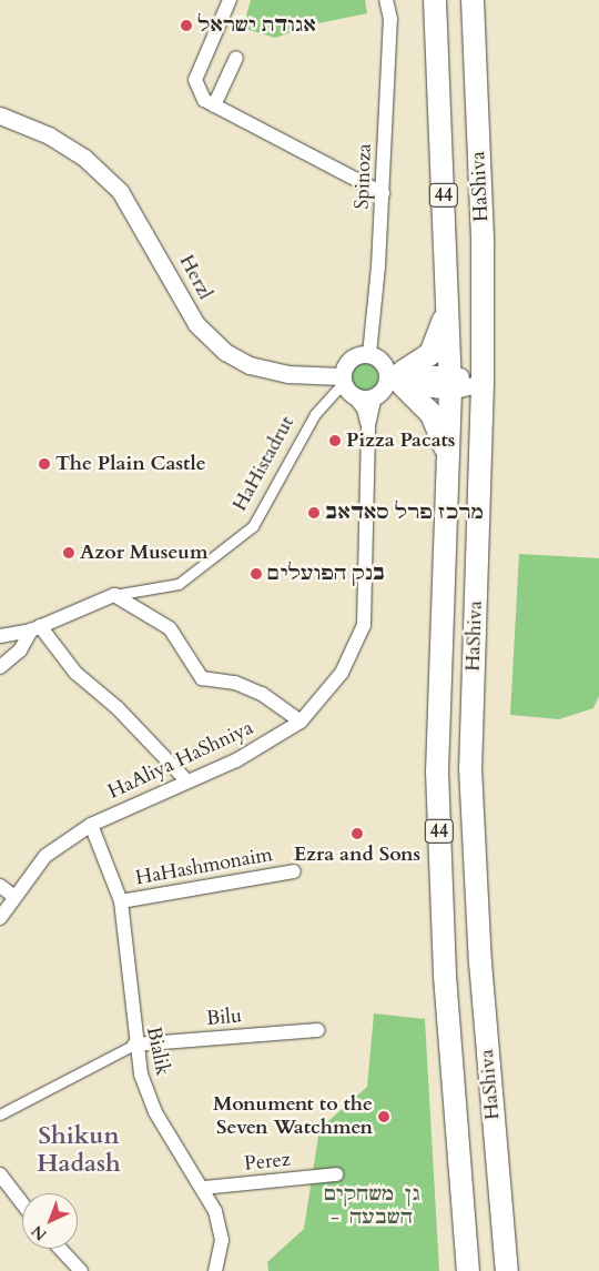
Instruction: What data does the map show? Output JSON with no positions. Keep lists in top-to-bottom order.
{
  "streets": {
    "highway": ["HaShiva", "44"],
    "street": [
      "Spinoza",
      "Herzl",
      "HaHistadrut",
      "HaAliya HaShniya",
      "HaHashmonaim",
      "Bilu",
      "Bialik",
      "Perez"
    ]
  },
  "crossings": [
    ["Herzl", "HaHistadrut"],
    ["Herzl", "HaAliya HaShniya"],
    ["HaHistadrut", "HaAliya HaShniya"],
    ["HaAliya HaShniya", "Bialik"],
    ["HaHashmonaim", "Bialik"],
    ["Bilu", "Bialik"],
    ["Bialik", "Perez"]
  ],
  "districts": ["Shikun Hadash"],
  "parks": ["גן משחקים - השבעה"],
  "places": [
    "אגודת ישראל",
    "Pizza Pacats",
    "The Plain Castle",
    "מרכז פרל סאדאב",
    "Azor Museum",
    "בנק הפועלים",
    "Ezra and Sons",
    "Monument to the Seven Watchmen"
  ],
  "north": "bottom left"
}
